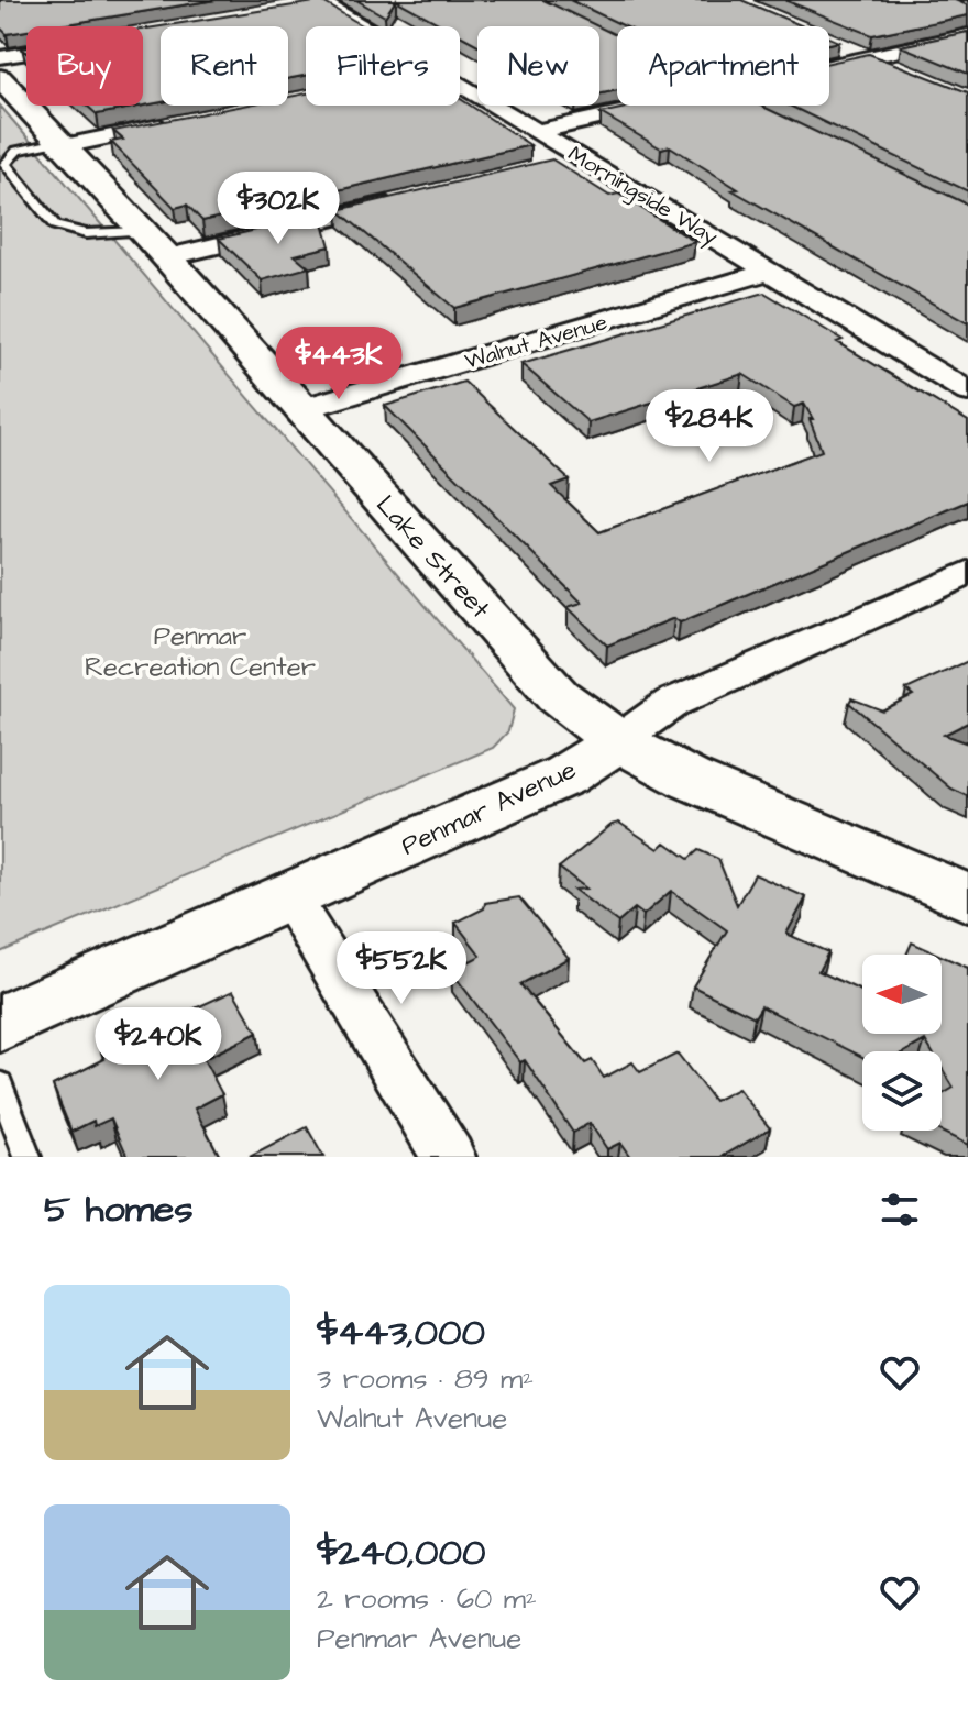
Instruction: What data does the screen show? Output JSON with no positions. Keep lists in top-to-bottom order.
{
  "streets": {
    "street": [
      "Morningside Way",
      "Walnut Avenue",
      "Lake Street",
      "Penmar Avenue"
    ]
  },
  "crossings": [
    ["Morningside Way", "Walnut Avenue"],
    ["Walnut Avenue", "Lake Street"],
    ["Lake Street", "Penmar Avenue"]
  ],
  "parks": ["Penmar Recreation Center"],
  "north": "left",
  "page": {
    "chip": [
      "Buy",
      "Rent",
      "Filters",
      "New",
      "Apartment"
    ],
    "price": [
      "$302K",
      "$443K",
      "$284K",
      "$552K",
      "$240K"
    ],
    "heading": "5 homes",
    "list": [
      {
        "name": "$443,000",
        "note": "3 rooms · 89 m² · Walnut Avenue"
      },
      {
        "name": "$240,000",
        "note": "2 rooms · 60 m² · Penmar Avenue"
      }
    ]
  }
}
